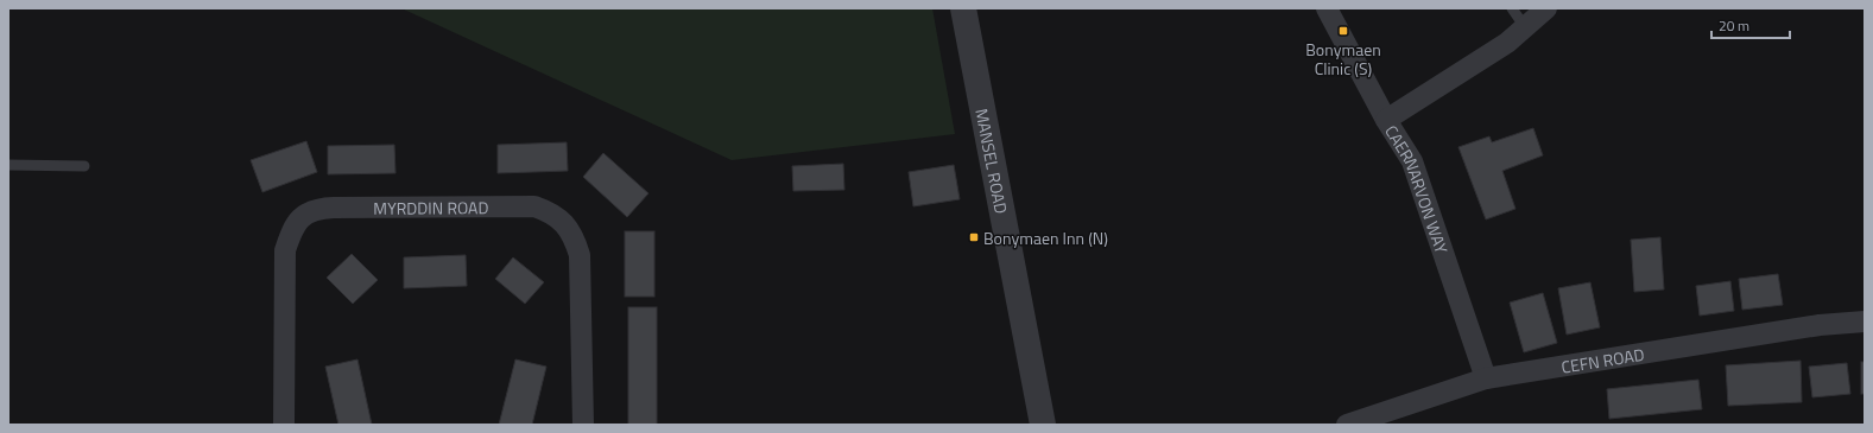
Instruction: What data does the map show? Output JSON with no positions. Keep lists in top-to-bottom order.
{
  "streets": {
    "street": [
      "MANSEL ROAD",
      "CAERNARVON WAY",
      "MYRDDIN ROAD",
      "CEFN ROAD"
    ]
  },
  "crossings": [
    ["CAERNARVON WAY", "CEFN ROAD"]
  ],
  "places": {
    "transit": ["Bonymaen Clinic (S)", "Bonymaen Inn (N)"]
  },
  "scale_bar": "20 m"
}
